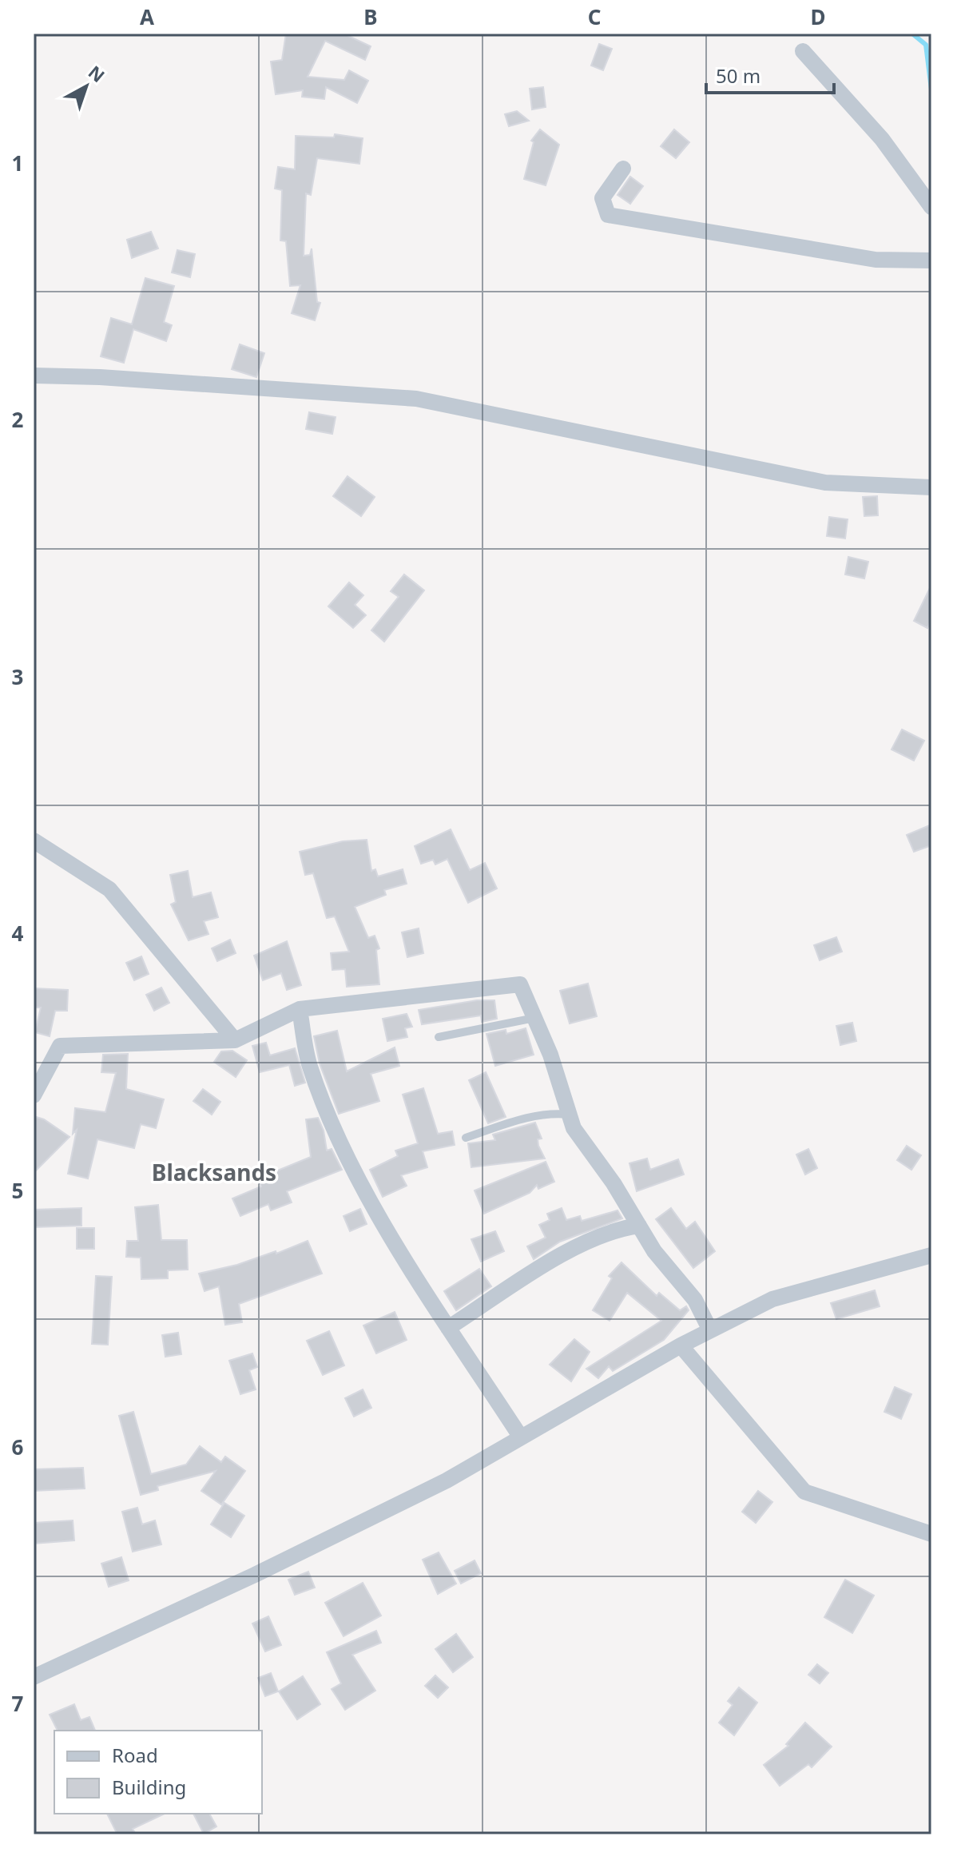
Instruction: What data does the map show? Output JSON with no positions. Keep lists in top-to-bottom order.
{
  "districts": ["Blacksands"],
  "legend": ["Road", "Building"],
  "scale_bar": "50 m",
  "north": "top right",
  "grid": {
    "columns": [
      "A",
      "B",
      "C",
      "D"
    ],
    "rows": [
      "1",
      "2",
      "3",
      "4",
      "5",
      "6",
      "7"
    ]
  }
}
